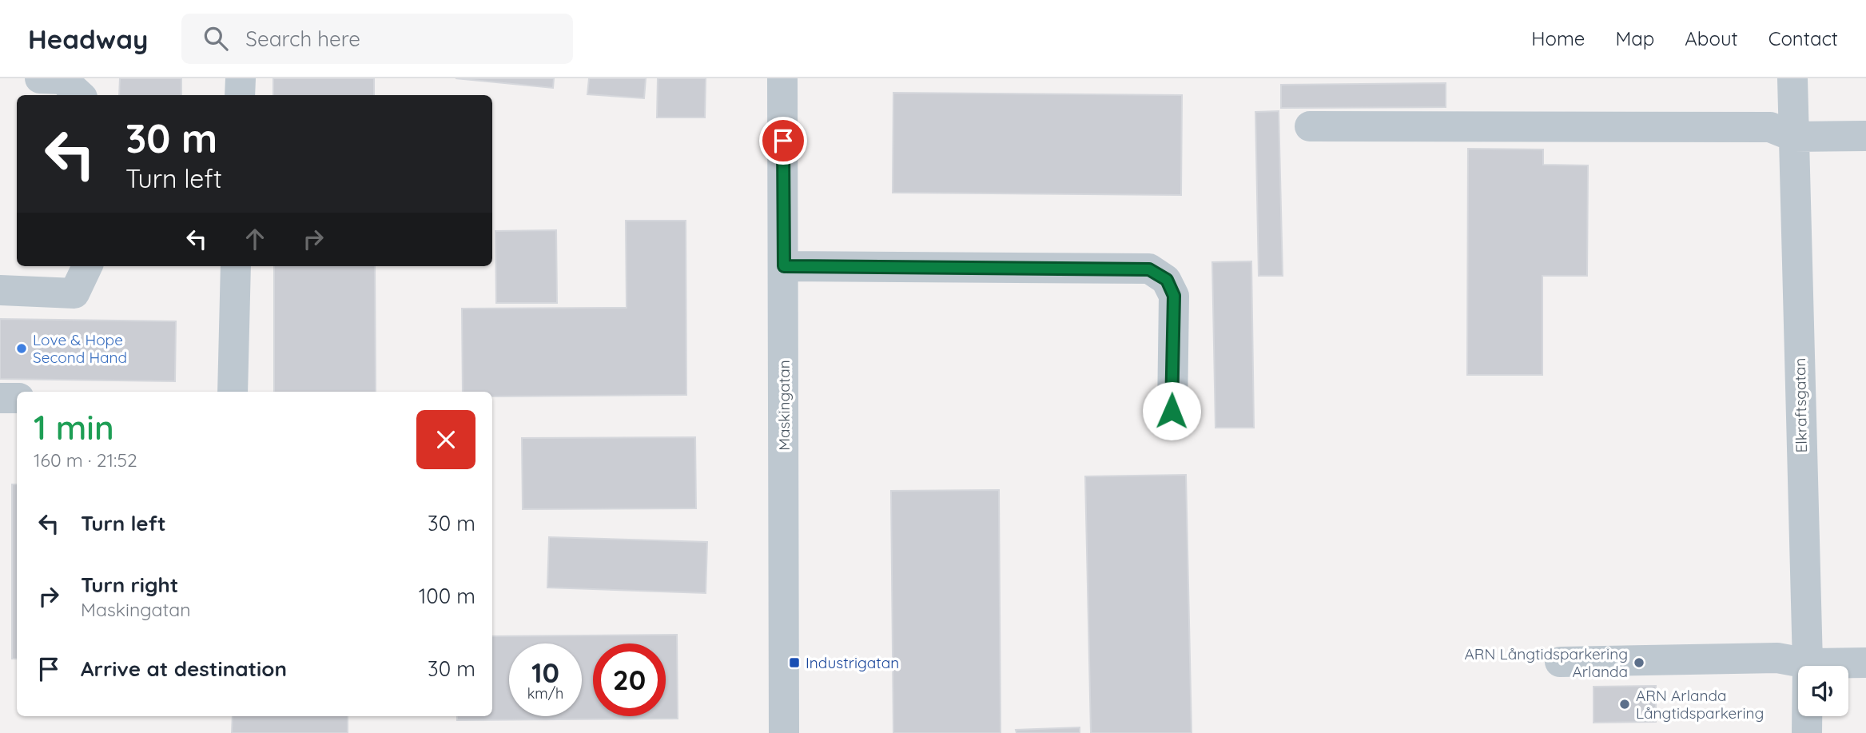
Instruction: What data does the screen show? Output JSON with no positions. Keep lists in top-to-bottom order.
{
  "streets": {
    "street": ["Maskingatan", "Elkraftsgatan"]
  },
  "places": {
    "other": ["Love & Hope Second Hand", "ARN Långtidsparkering Arlanda", "ARN Arlanda Långtidsparkering"],
    "transit": ["Industrigatan"]
  },
  "page": {
    "header": "Headway",
    "search": "Search here",
    "nav": [
      "Home",
      "Map",
      "About",
      "Contact"
    ],
    "turn": ["30 m", "Turn left"],
    "heading": ["1 min", "160 m · 21:52"],
    "list": [
      {
        "name": "Turn left",
        "value": "30 m"
      },
      {
        "name": "Turn right",
        "note": "Maskingatan",
        "value": "100 m"
      },
      {
        "name": "Arrive at destination",
        "value": "30 m"
      }
    ],
    "speed": "10 km/h",
    "limit": "20"
  }
}
